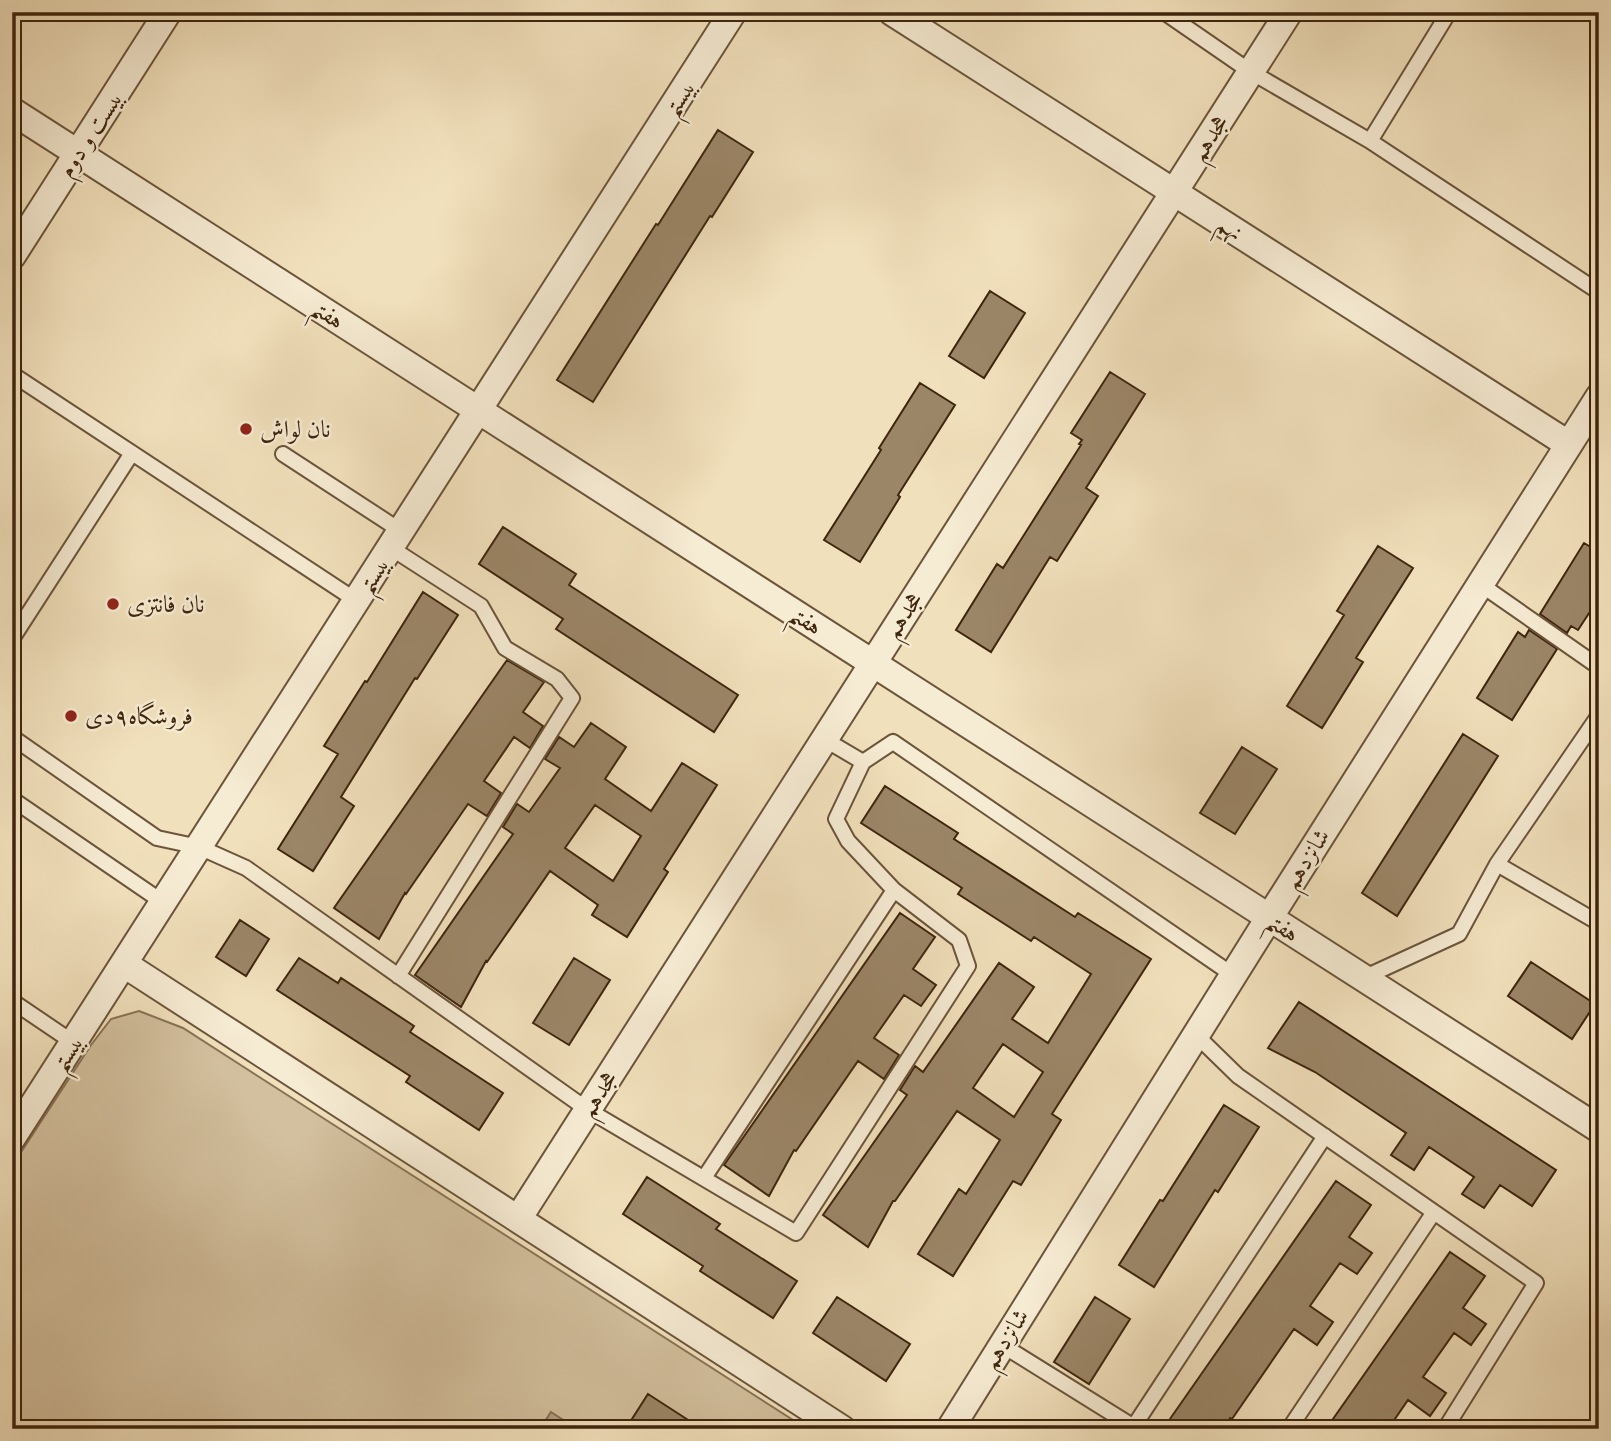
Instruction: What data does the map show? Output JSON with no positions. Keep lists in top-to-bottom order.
{
  "streets": {
    "street": [
      "بیستم",
      "بیست و دوم",
      "هجدهم",
      "نهم",
      "هفتم",
      "شانزدهم"
    ]
  },
  "crossings": [
    ["بیستم", "هفتم"],
    ["بیست و دوم", "هفتم"],
    ["هجدهم", "نهم"],
    ["هجدهم", "هفتم"],
    ["نهم", "شانزدهم"],
    ["هفتم", "شانزدهم"]
  ],
  "places": ["نان لواش", "نان فانتزی", "فروشگاه۹دی"]
}
